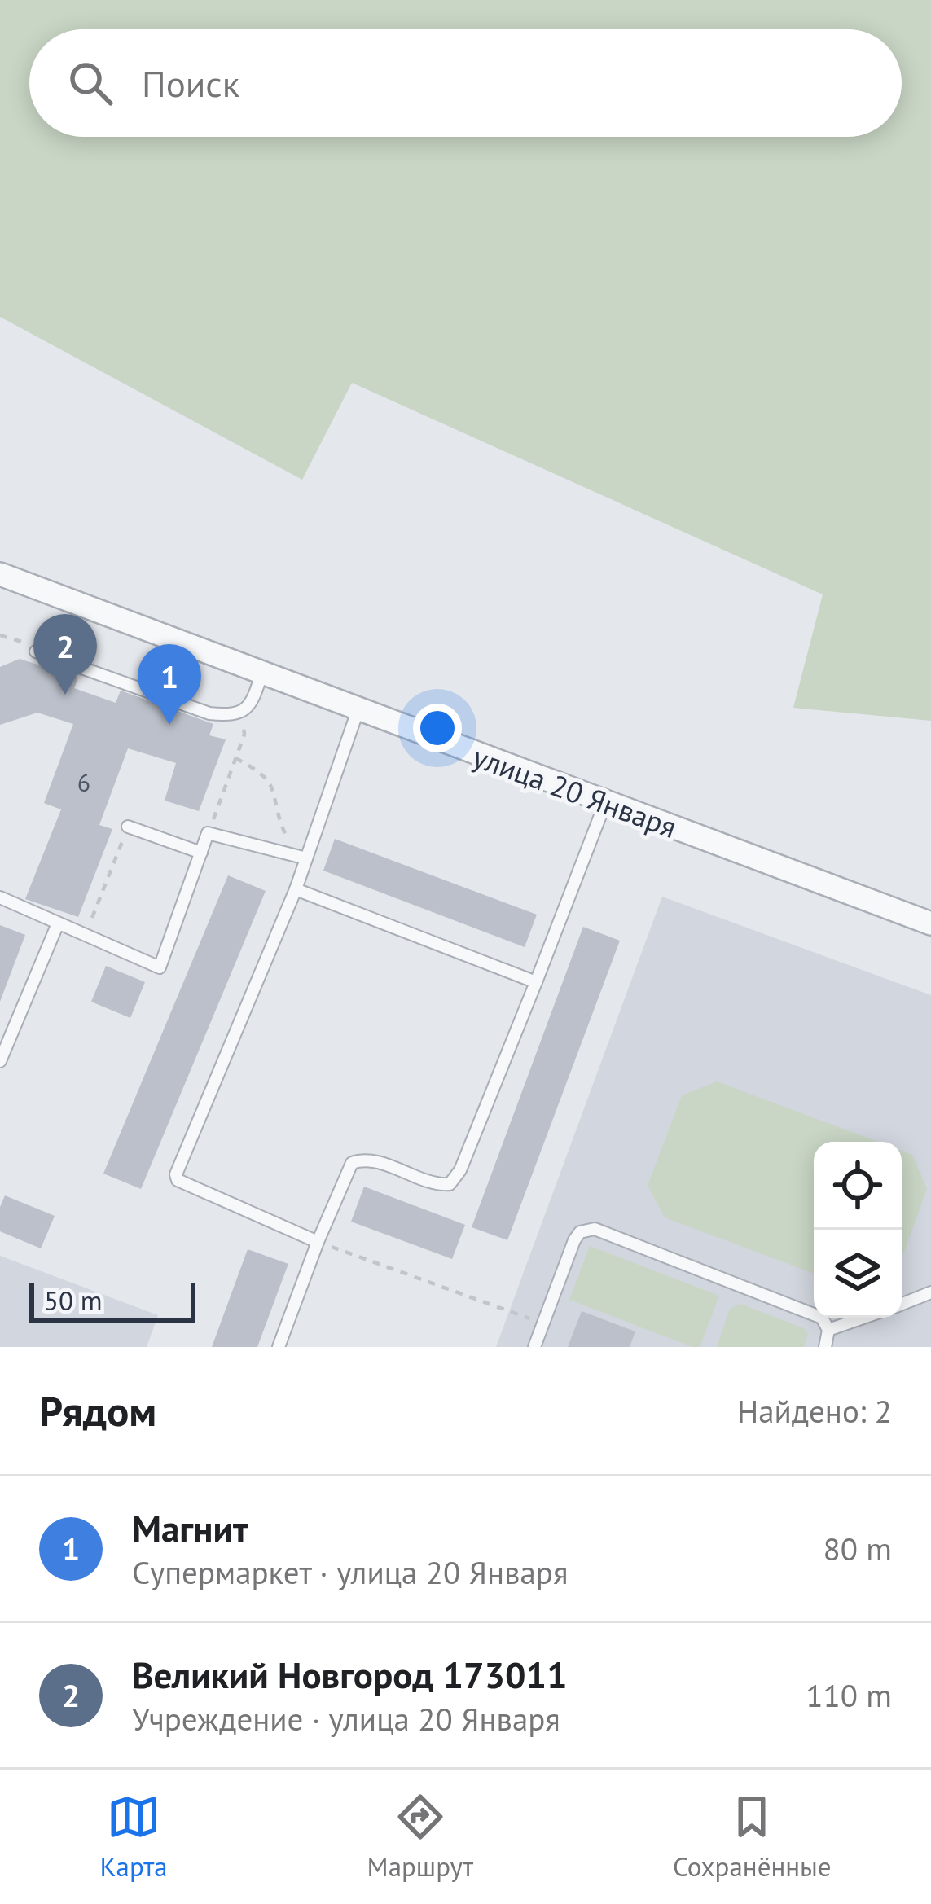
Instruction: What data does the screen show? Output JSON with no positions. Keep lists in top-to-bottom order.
{
  "streets": {
    "street": ["улица 20 Января"]
  },
  "house_numbers": ["6"],
  "scale_bar": "50 m",
  "page": {
    "search": "Поиск",
    "pins": ["2", "1"],
    "scale": "50 m",
    "heading": ["Рядом", "Найдено: 2"],
    "list": [
      {
        "mark": "1",
        "name": "Магнит",
        "note": "Супермаркет · улица 20 Января",
        "value": "80 m"
      },
      {
        "mark": "2",
        "name": "Великий Новгород 173011",
        "note": "Учреждение · улица 20 Января",
        "value": "110 m"
      }
    ],
    "nav": ["Карта", "Маршрут", "Сохранённые"]
  }
}
